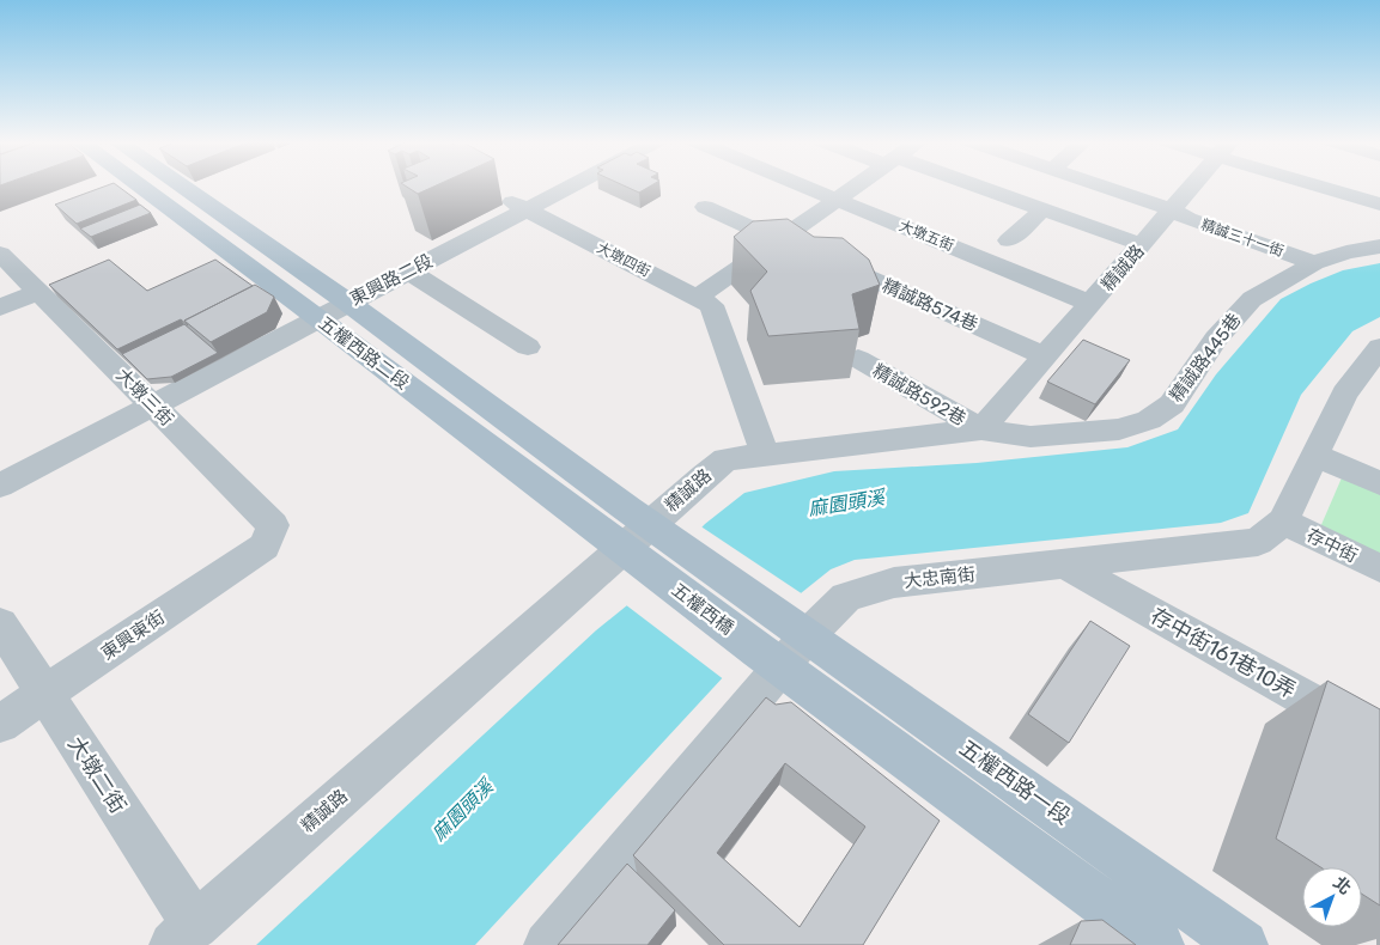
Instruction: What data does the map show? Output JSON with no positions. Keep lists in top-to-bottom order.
{
  "streets": {
    "main road": ["五權西路二段", "五權西橋", "五權西路一段"],
    "street": [
      "大墩五街",
      "精誠三十一街",
      "大墩四街",
      "精誠路",
      "東興路二段",
      "精誠路574巷",
      "精誠路445巷",
      "精誠路592巷",
      "大墩三街",
      "存中街",
      "大忠南街",
      "東興東街",
      "存中街161巷10弄",
      "大墩二街"
    ]
  },
  "crossings": [
    ["大墩五街", "精誠路"],
    ["精誠三十一街", "精誠路"],
    ["精誠三十一街", "精誠路445巷"],
    ["大墩四街", "精誠路"],
    ["大墩四街", "東興路二段"],
    ["精誠路", "精誠路574巷"],
    ["精誠路", "五權西路二段"],
    ["精誠路", "精誠路445巷"],
    ["精誠路", "精誠路592巷"],
    ["精誠路", "五權西橋"],
    ["精誠路", "大墩二街"],
    ["東興路二段", "五權西路二段"],
    ["東興路二段", "大墩三街"],
    ["五權西路二段", "五權西橋"],
    ["精誠路445巷", "精誠路592巷"],
    ["大墩三街", "東興東街"],
    ["存中街", "大忠南街"],
    ["大忠南街", "五權西橋"],
    ["大忠南街", "存中街161巷10弄"],
    ["大忠南街", "五權西路一段"],
    ["五權西橋", "五權西路一段"],
    ["東興東街", "大墩二街"]
  ],
  "water": ["麻園頭溪"],
  "north": "top right"
}
